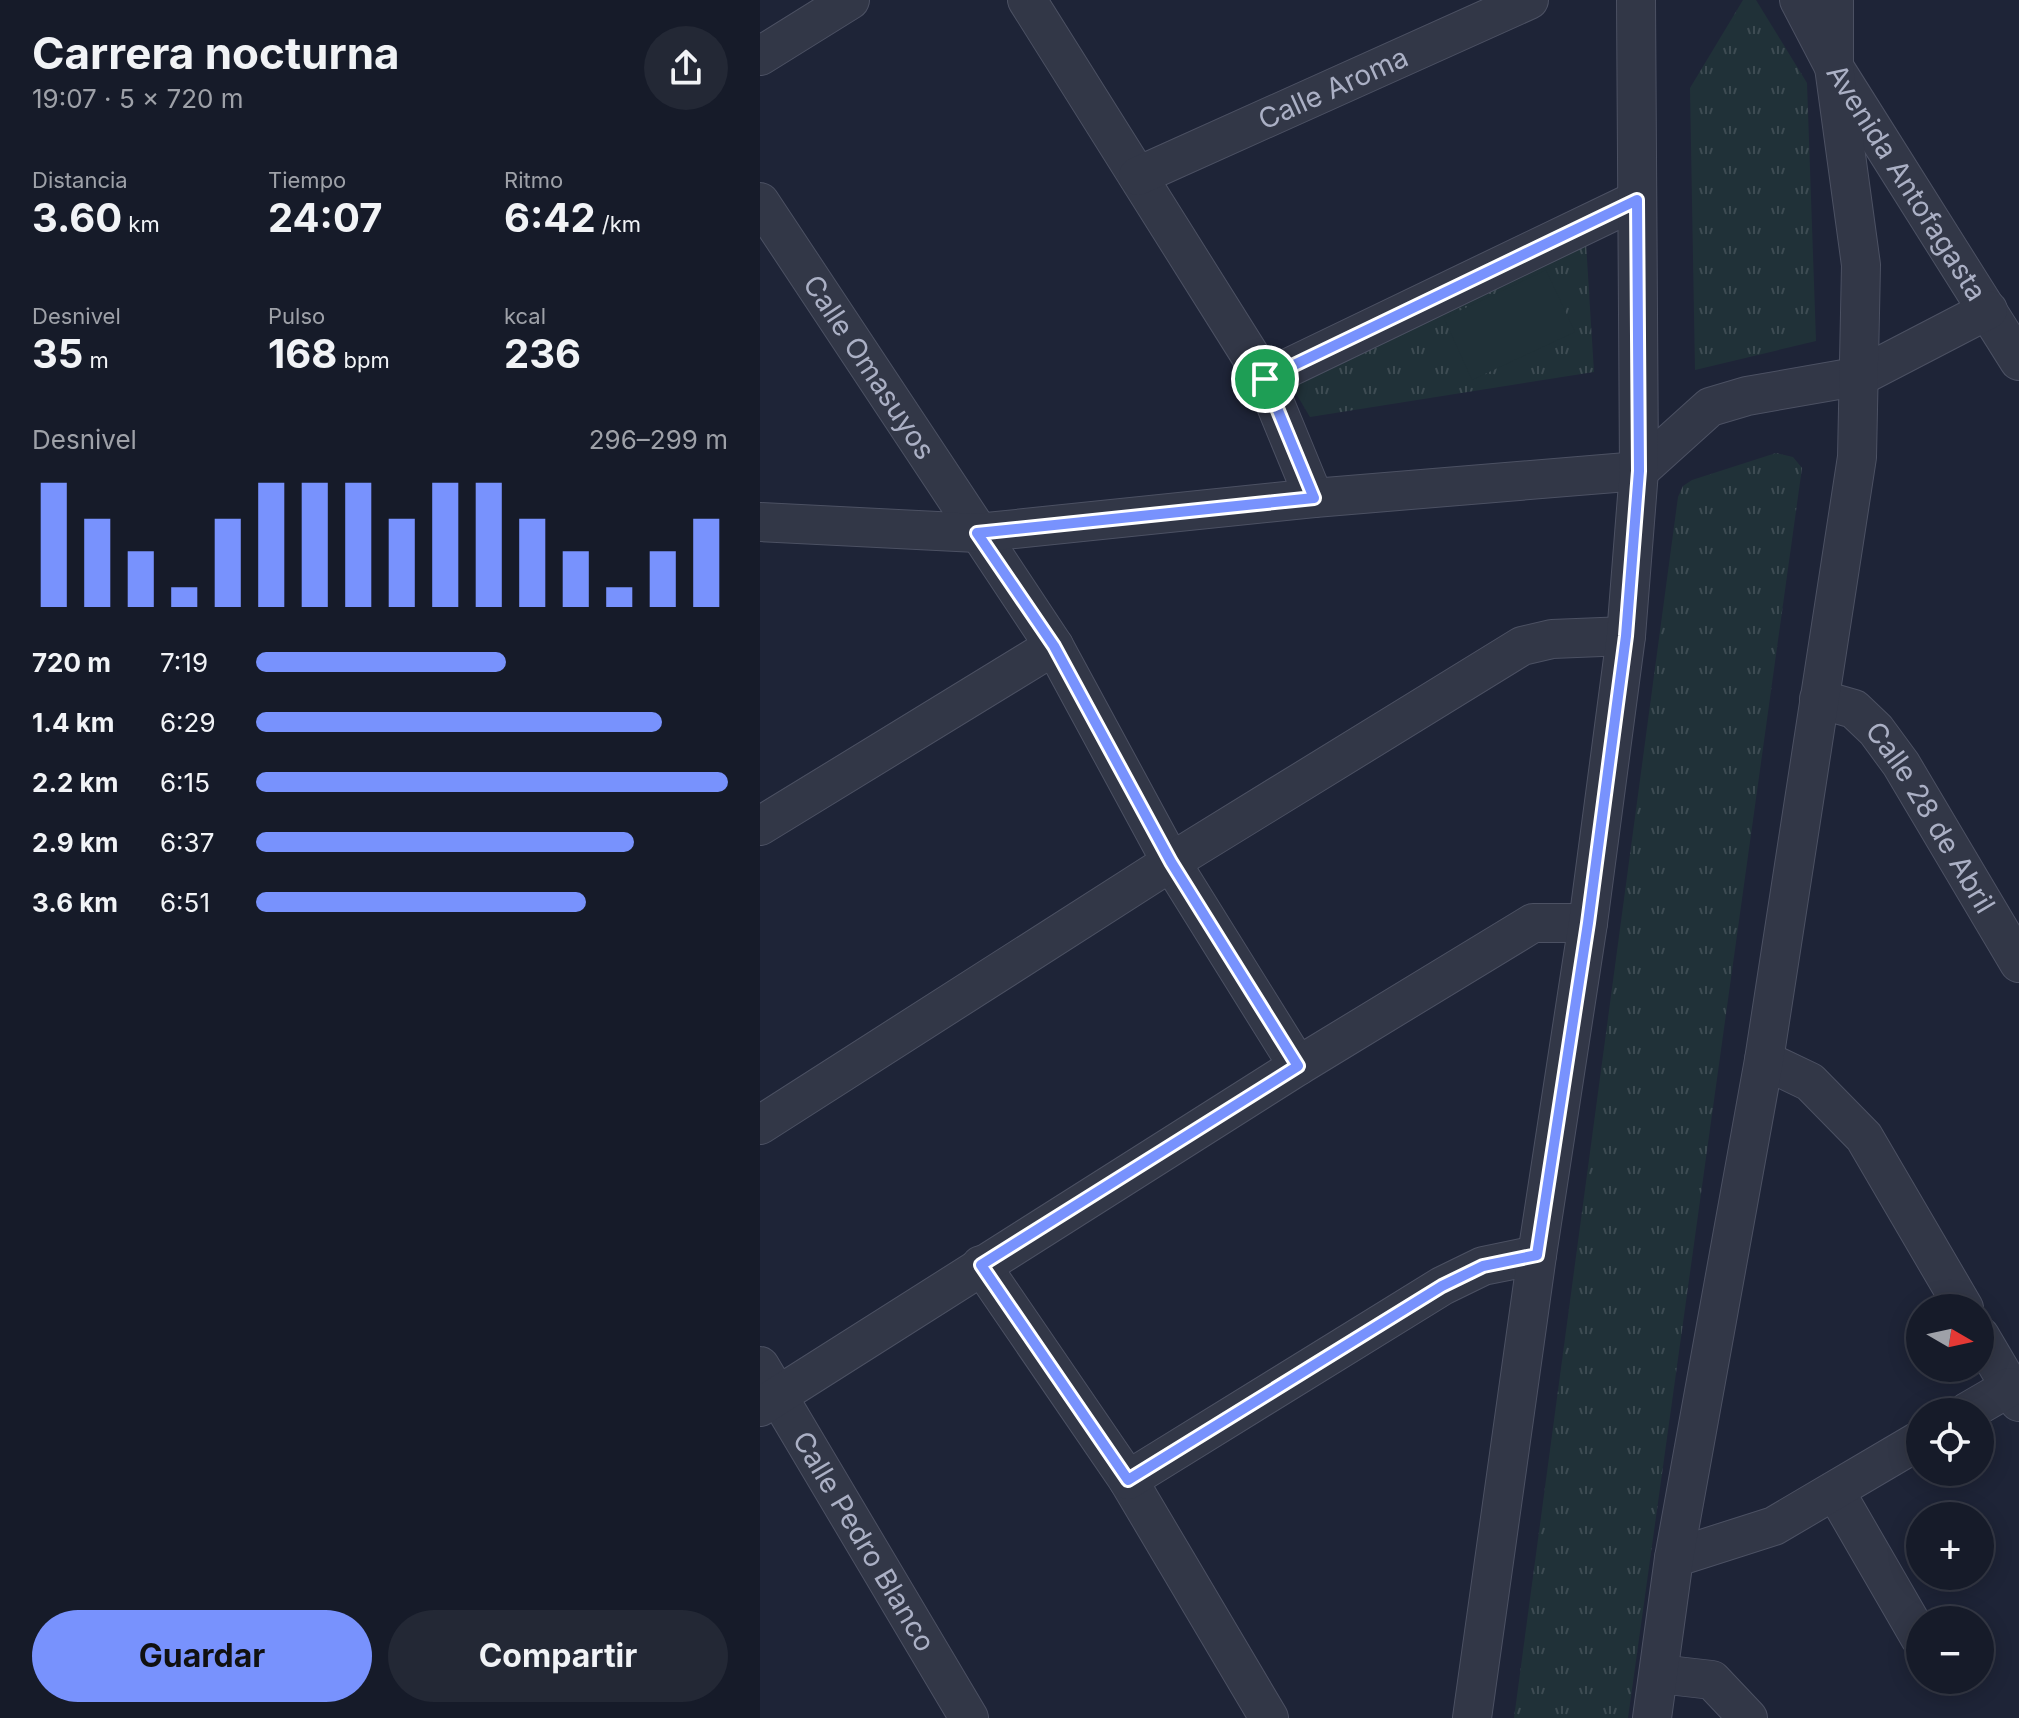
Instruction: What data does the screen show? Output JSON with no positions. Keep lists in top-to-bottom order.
{
  "streets": {
    "street": [
      "Calle Aroma",
      "Avenida Antofagasta",
      "Calle Omasuyos",
      "Calle 28 de Abril",
      "Calle Pedro Blanco"
    ]
  },
  "north": "right",
  "page": {
    "heading": ["Carrera nocturna", "19:07 · 5 × 720 m"],
    "stats": [
      ["Distancia", "3.60 km"],
      ["Tiempo", "24:07"],
      ["Ritmo", "6:42 /km"],
      ["Desnivel", "35 m"],
      ["Pulso", "168 bpm"],
      ["kcal", "236"]
    ],
    "chart": ["Desnivel", "296–299 m"],
    "list": [
      {
        "name": "720 m",
        "note": "7:19"
      },
      {
        "name": "1.4 km",
        "note": "6:29"
      },
      {
        "name": "2.2 km",
        "note": "6:15"
      },
      {
        "name": "2.9 km",
        "note": "6:37"
      },
      {
        "name": "3.6 km",
        "note": "6:51"
      }
    ],
    "map_buttons": ["+", "−"],
    "buttons": ["Guardar", "Compartir"]
  }
}
